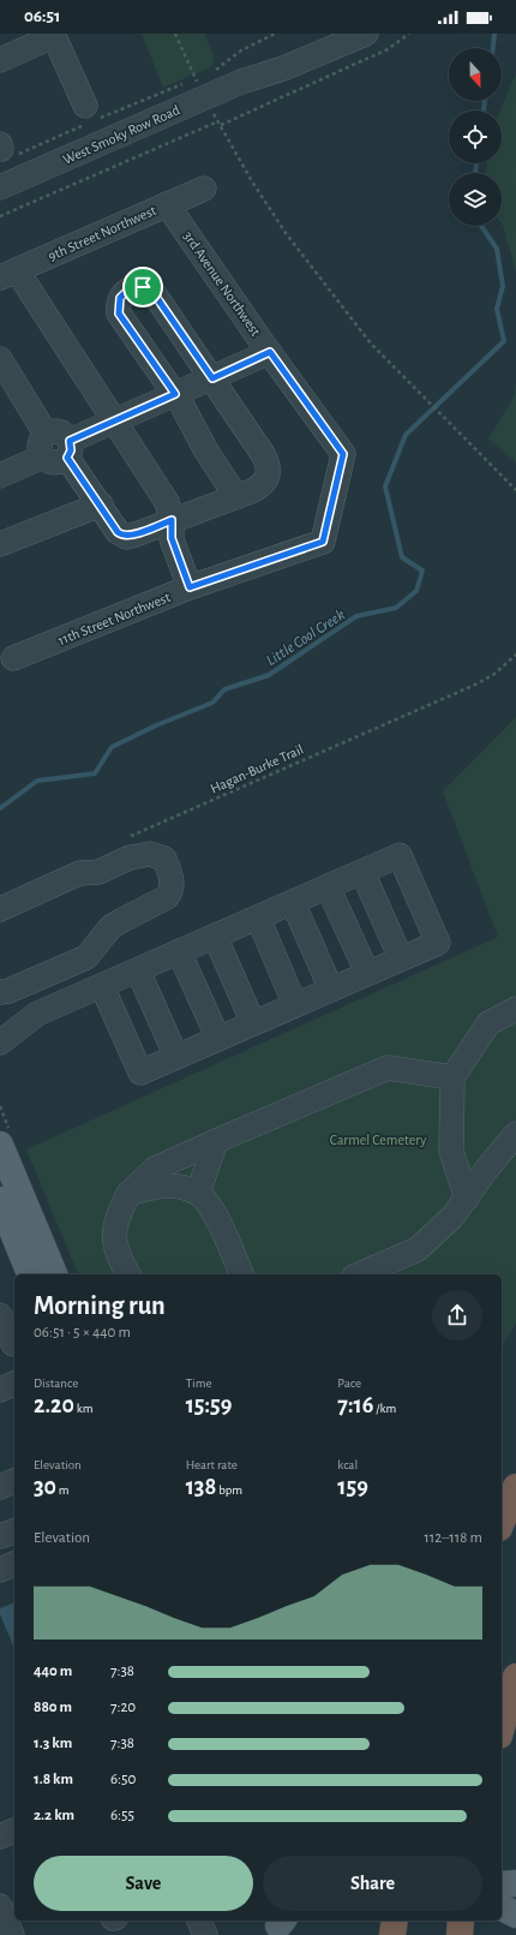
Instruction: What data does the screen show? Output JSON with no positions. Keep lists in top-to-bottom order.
{
  "streets": {
    "street": [
      "West Smoky Row Road",
      "9th Street Northwest",
      "3rd Avenue Northwest",
      "11th Street Northwest"
    ],
    "path": ["Hagan-Burke Trail"]
  },
  "crossings": [
    ["9th Street Northwest", "3rd Avenue Northwest"],
    ["3rd Avenue Northwest", "11th Street Northwest"]
  ],
  "water": ["Little Cool Creek"],
  "parks": ["Carmel Cemetery"],
  "north": "bottom",
  "page": {
    "status": "06:51",
    "heading": ["Morning run", "06:51 · 5 × 440 m"],
    "stats": [
      ["Distance", "2.20 km"],
      ["Time", "15:59"],
      ["Pace", "7:16 /km"],
      ["Elevation", "30 m"],
      ["Heart rate", "138 bpm"],
      ["kcal", "159"]
    ],
    "chart": ["Elevation", "112–118 m"],
    "list": [
      {
        "name": "440 m",
        "note": "7:38"
      },
      {
        "name": "880 m",
        "note": "7:20"
      },
      {
        "name": "1.3 km",
        "note": "7:38"
      },
      {
        "name": "1.8 km",
        "note": "6:50"
      },
      {
        "name": "2.2 km",
        "note": "6:55"
      }
    ],
    "buttons": ["Save", "Share"]
  }
}
